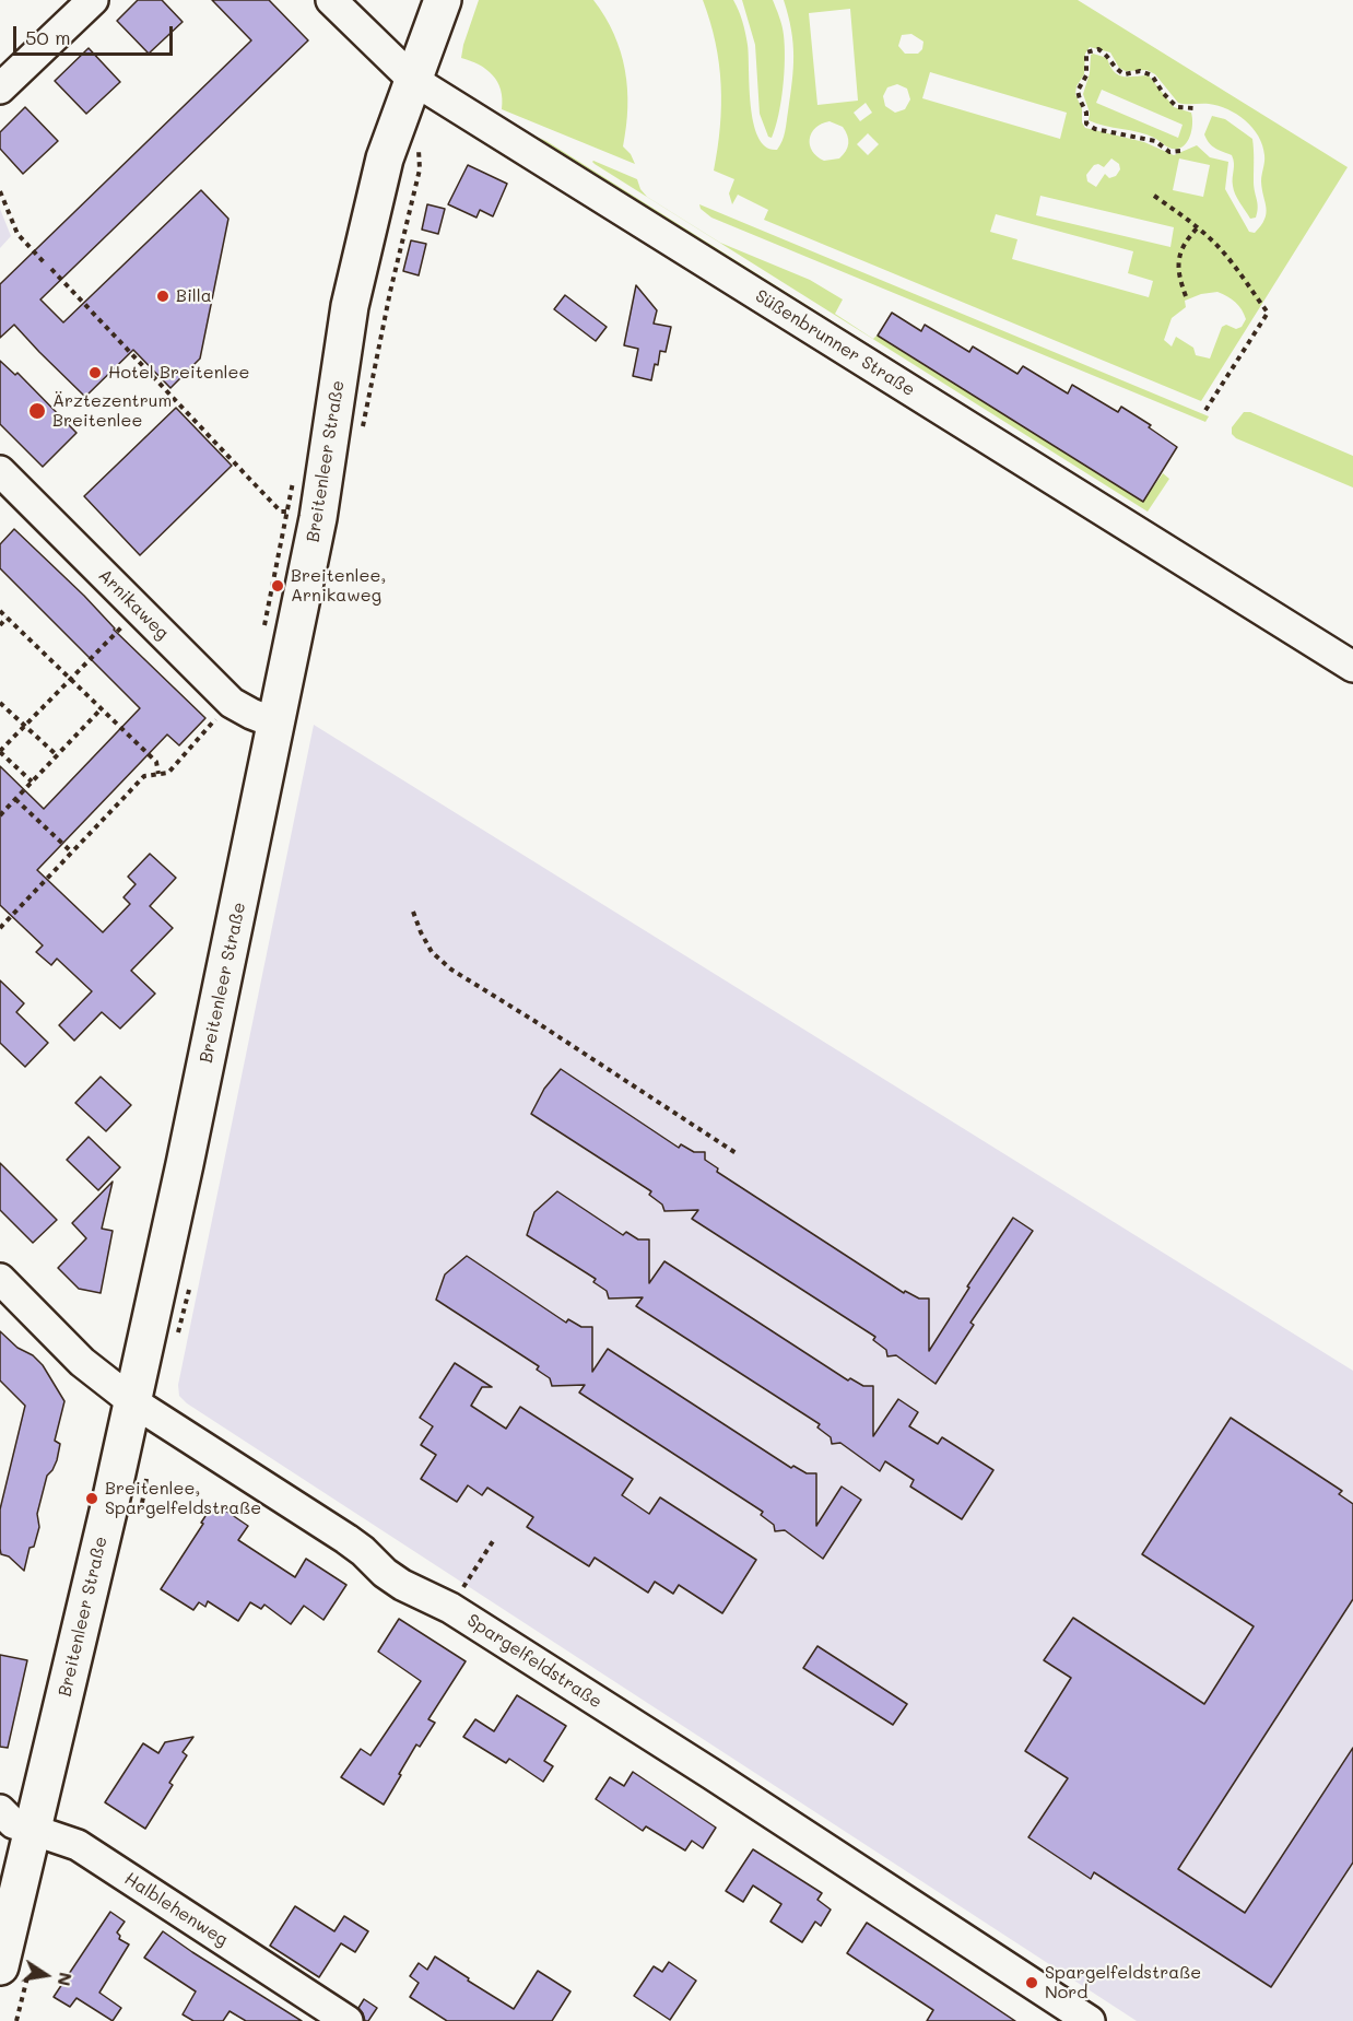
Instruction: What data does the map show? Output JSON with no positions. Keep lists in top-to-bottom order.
{
  "streets": {
    "main road": ["Breitenleer Straße"],
    "street": [
      "Süßenbrunner Straße",
      "Arnikaweg",
      "Spargelfeldstraße",
      "Halblehenweg"
    ]
  },
  "crossings": [
    ["Süßenbrunner Straße", "Breitenleer Straße"],
    ["Breitenleer Straße", "Arnikaweg"],
    ["Breitenleer Straße", "Spargelfeldstraße"],
    ["Breitenleer Straße", "Halblehenweg"]
  ],
  "places": [
    "Billa",
    "Hotel Breitenlee",
    "Ärztezentrum Breitenlee",
    "Breitenlee, Arnikaweg",
    "Breitenlee, Spargelfeldstraße",
    "Spargelfeldstraße Nord"
  ],
  "scale_bar": "50 m",
  "north": "right"
}
